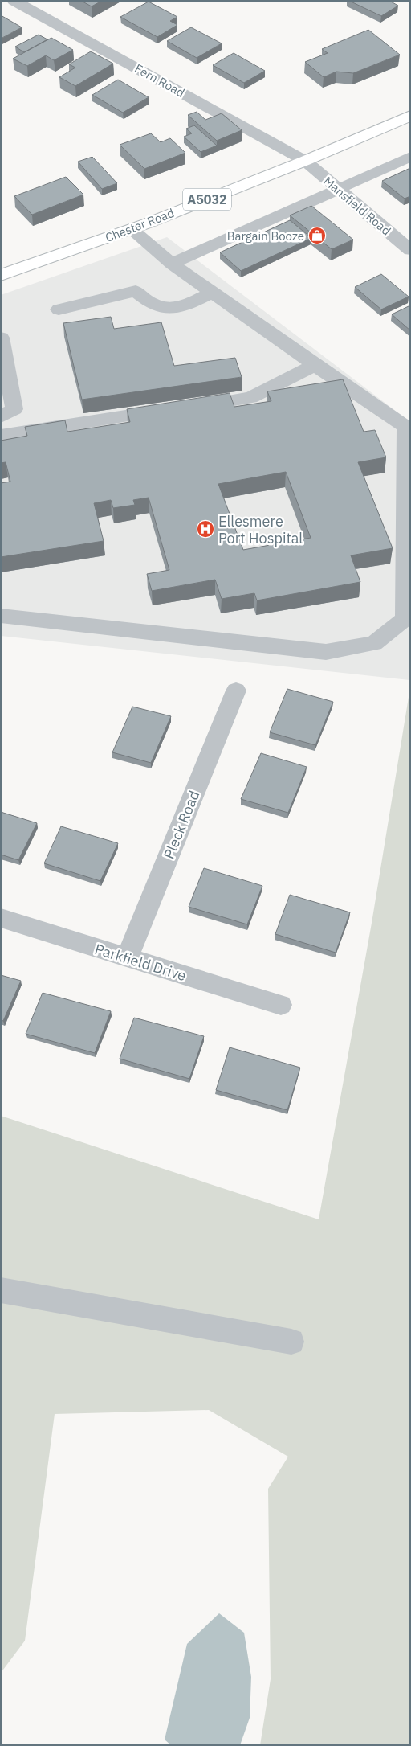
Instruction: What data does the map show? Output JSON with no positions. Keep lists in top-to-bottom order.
{
  "streets": {
    "main road": ["A5032", "Chester Road"],
    "street": [
      "Fern Road",
      "Mansfield Road",
      "Pleck Road",
      "Parkfield Drive"
    ]
  },
  "crossings": [
    ["Fern Road", "Mansfield Road"],
    ["Fern Road", "Chester Road"],
    ["Mansfield Road", "Chester Road"],
    ["Pleck Road", "Parkfield Drive"]
  ],
  "places": {
    "shop": ["Bargain Booze"],
    "hospital": ["Ellesmere Port Hospital"]
  }
}
